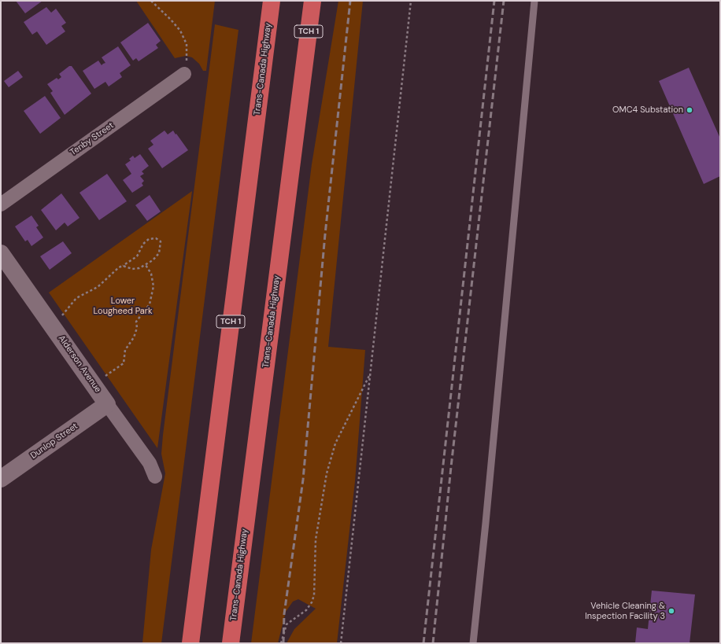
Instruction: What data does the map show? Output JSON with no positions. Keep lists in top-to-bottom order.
{
  "streets": {
    "highway": ["TCH 1", "Trans-Canada Highway"],
    "street": ["Tenby Street", "Alderson Avenue", "Dunlop Street"]
  },
  "crossings": [
    ["Alderson Avenue", "Dunlop Street"]
  ],
  "parks": ["Lower Lougheed Park"],
  "places": ["OMC4 Substation", "Vehicle Cleaning & Inspection Facility 3"]
}
